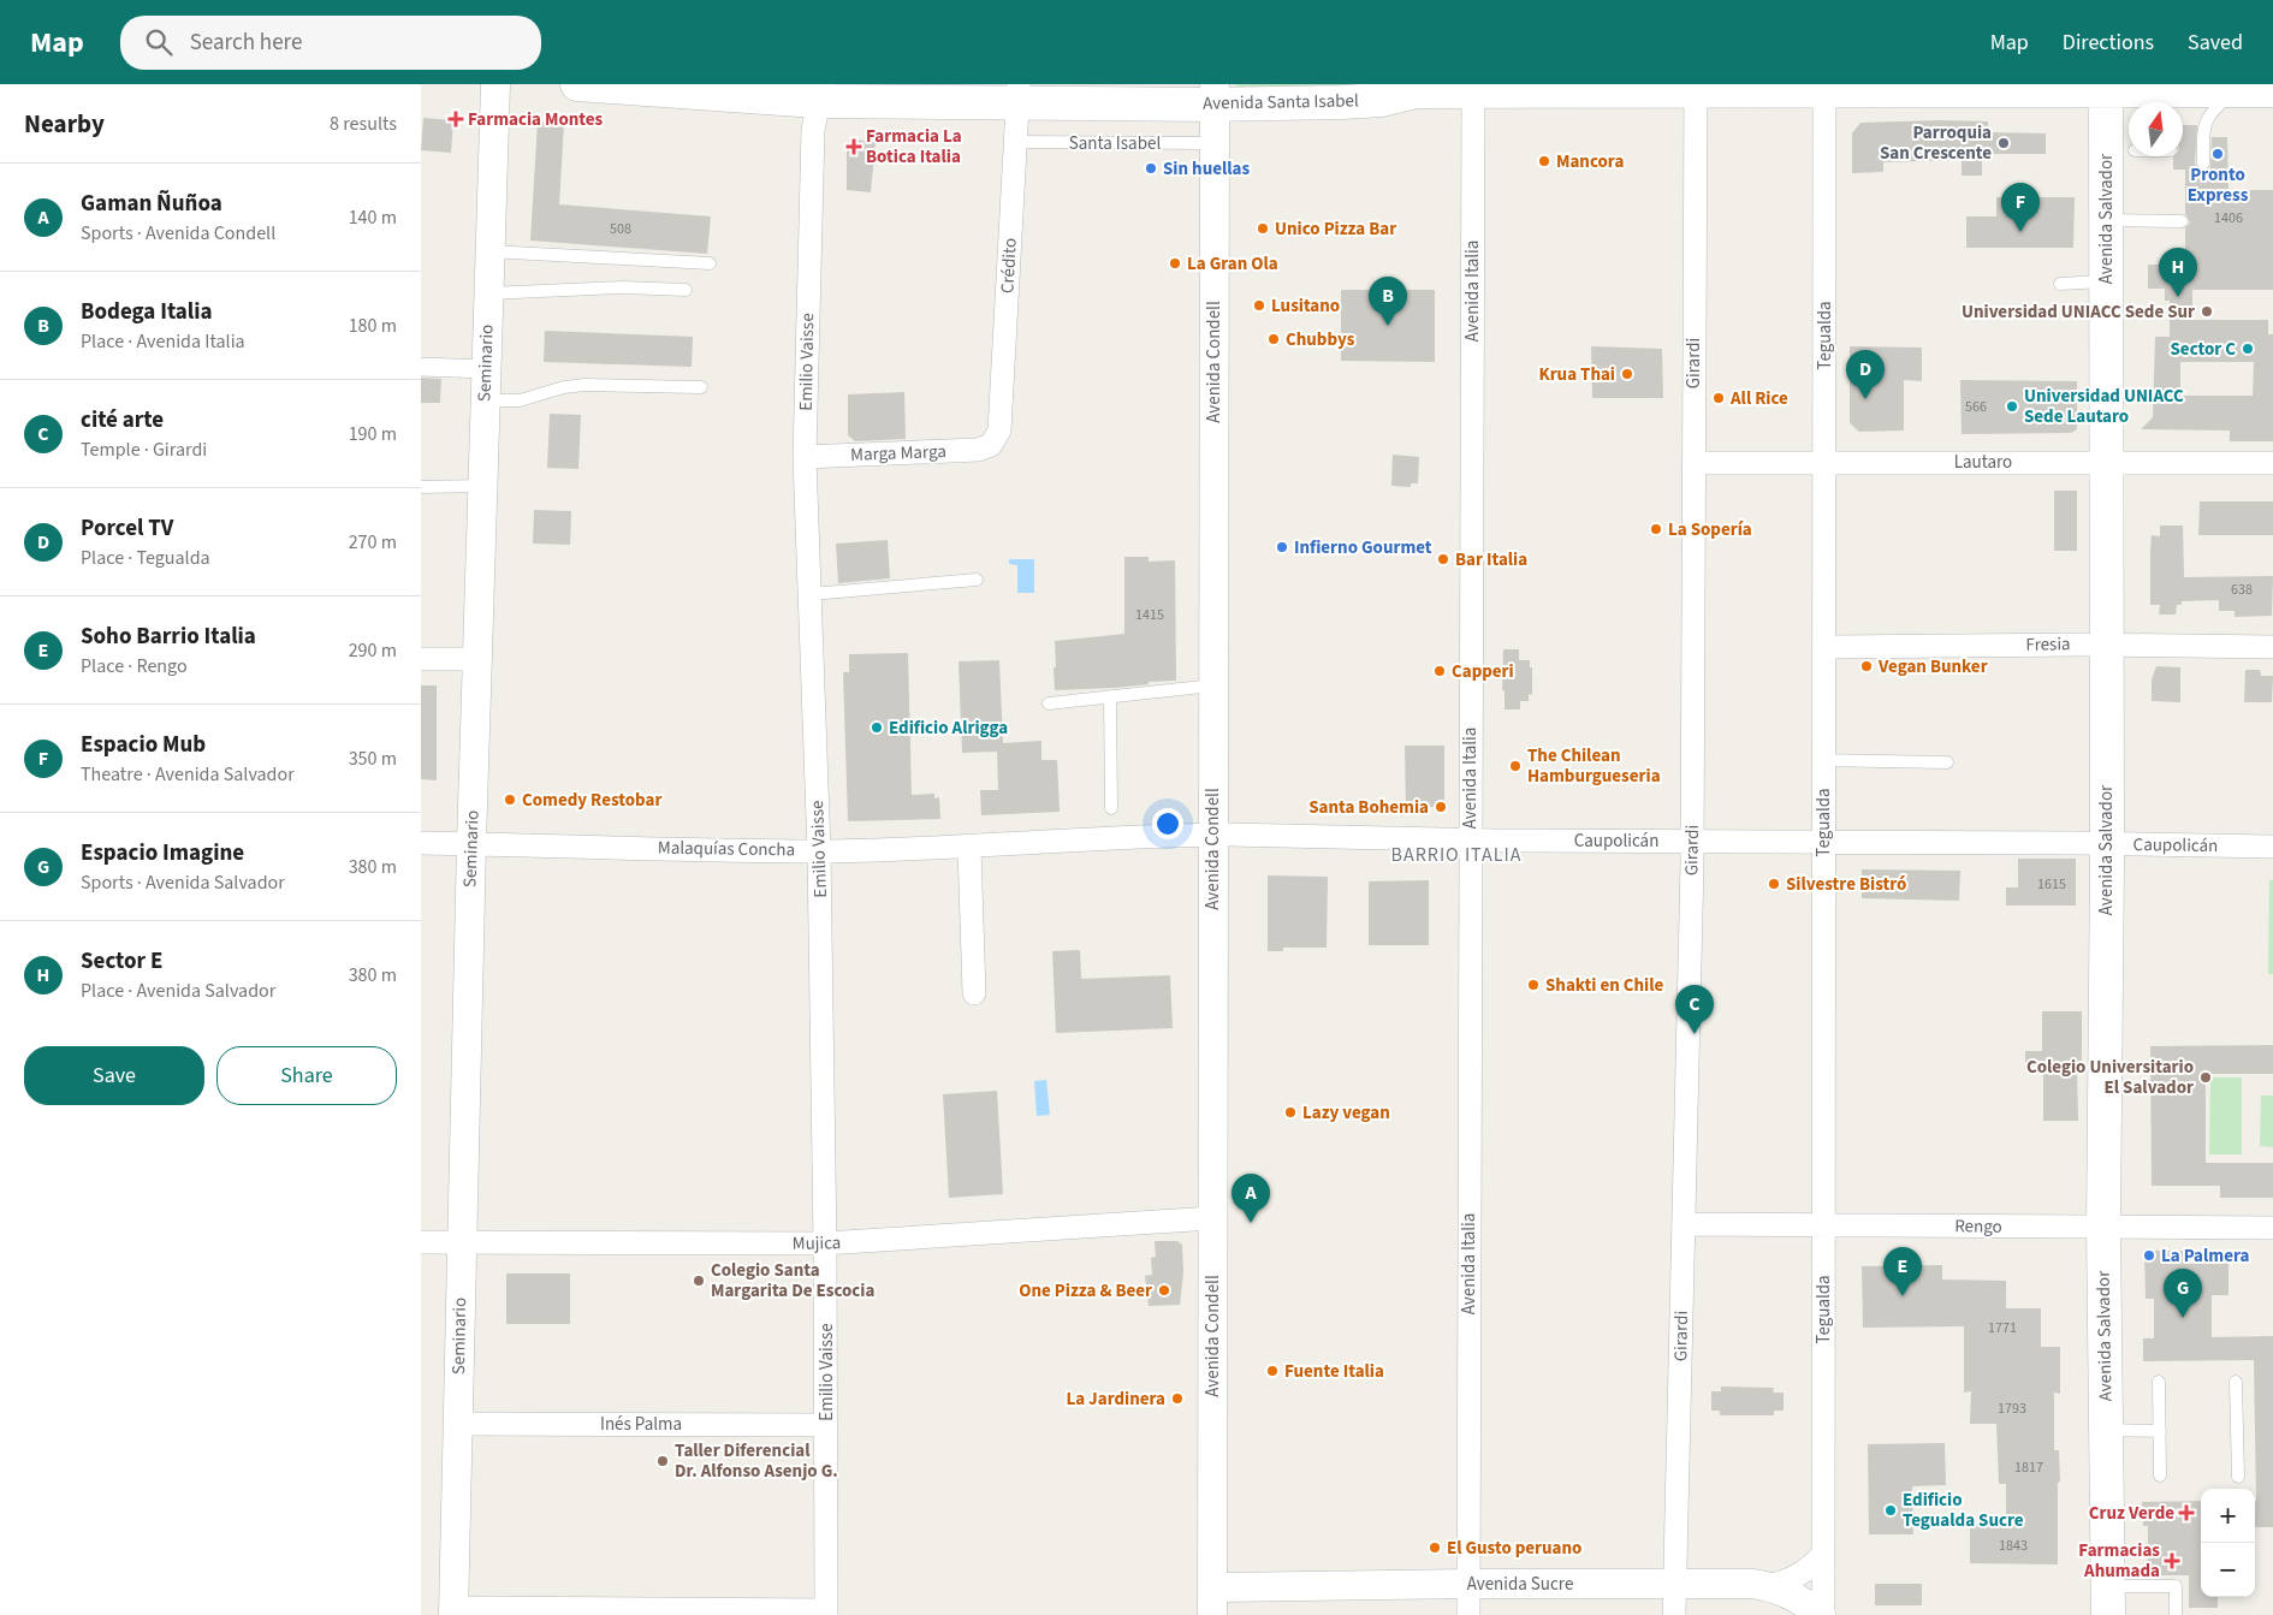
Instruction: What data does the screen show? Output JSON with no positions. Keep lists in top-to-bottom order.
{
  "streets": {
    "main road": ["Avenida Santa Isabel", "Avenida Salvador"],
    "street": [
      "Crédito",
      "Avenida Italia",
      "Tegualda",
      "Emilio Vaisse",
      "Avenida Condell",
      "Seminario",
      "Girardi",
      "Marga Marga",
      "Lautaro",
      "Fresia",
      "Caupolicán",
      "Malaquías Concha",
      "Rengo",
      "Mujica",
      "Inés Palma",
      "Avenida Sucre"
    ],
    "lane": ["Santa Isabel"]
  },
  "crossings": [
    ["Avenida Santa Isabel", "Avenida Salvador"],
    ["Avenida Santa Isabel", "Crédito"],
    ["Avenida Santa Isabel", "Avenida Italia"],
    ["Avenida Santa Isabel", "Tegualda"],
    ["Avenida Santa Isabel", "Emilio Vaisse"],
    ["Avenida Santa Isabel", "Avenida Condell"],
    ["Avenida Santa Isabel", "Girardi"],
    ["Santa Isabel", "Crédito"],
    ["Santa Isabel", "Avenida Condell"],
    ["Avenida Salvador", "Lautaro"],
    ["Avenida Salvador", "Fresia"],
    ["Avenida Salvador", "Caupolicán"],
    ["Avenida Salvador", "Rengo"],
    ["Crédito", "Marga Marga"],
    ["Avenida Italia", "Caupolicán"],
    ["Avenida Italia", "Avenida Sucre"],
    ["Tegualda", "Lautaro"],
    ["Tegualda", "Fresia"],
    ["Tegualda", "Caupolicán"],
    ["Tegualda", "Rengo"],
    ["Tegualda", "Avenida Sucre"],
    ["Emilio Vaisse", "Marga Marga"],
    ["Emilio Vaisse", "Malaquías Concha"],
    ["Emilio Vaisse", "Mujica"],
    ["Emilio Vaisse", "Inés Palma"],
    ["Avenida Condell", "Caupolicán"],
    ["Avenida Condell", "Malaquías Concha"],
    ["Avenida Condell", "Mujica"],
    ["Avenida Condell", "Avenida Sucre"],
    ["Seminario", "Malaquías Concha"],
    ["Seminario", "Mujica"],
    ["Seminario", "Inés Palma"],
    ["Girardi", "Lautaro"],
    ["Girardi", "Caupolicán"],
    ["Girardi", "Rengo"],
    ["Girardi", "Avenida Sucre"],
    ["Caupolicán", "Malaquías Concha"]
  ],
  "districts": ["BARRIO ITALIA"],
  "places": {
    "health": [
      "Farmacia Montes",
      "Farmacia La Botica Italia",
      "Cruz Verde",
      "Farmacias Ahumada"
    ],
    "other": [
      "Parroquia San Crescente",
      "Pronto Express",
      "Mancora",
      "Sin huellas",
      "Unico Pizza Bar",
      "La Gran Ola",
      "Lusitano",
      "Universidad UNIACC Sede Sur",
      "Chubbys",
      "Sector C",
      "Krua Thai",
      "All Rice",
      "Universidad UNIACC Sede Lautaro",
      "La Sopería",
      "Infierno Gourmet",
      "Bar Italia",
      "Vegan Bunker",
      "Capperi",
      "Edificio Alrigga",
      "The Chilean Hamburgueseria",
      "Comedy Restobar",
      "Santa Bohemia",
      "Silvestre Bistró",
      "Shakti en Chile",
      "Colegio Universitario El Salvador",
      "Lazy vegan",
      "La Palmera",
      "Colegio Santa Margarita De Escocia",
      "One Pizza & Beer",
      "Fuente Italia",
      "La Jardinera",
      "Taller Diferencial Dr. Alfonso Asenjo G.",
      "Edificio Tegualda Sucre",
      "El Gusto peruano"
    ]
  },
  "house_numbers": [
    "1406",
    "508",
    "566",
    "638",
    "1415",
    "1615",
    "1771",
    "1793",
    "1817",
    "1843"
  ],
  "north": "top",
  "page": {
    "header": "Map",
    "search": "Search here",
    "nav": ["Map", "Directions", "Saved"],
    "heading": ["Nearby", "8 results"],
    "list": [
      {
        "mark": "A",
        "name": "Gaman Ñuñoa",
        "note": "Sports · Avenida Condell",
        "value": "140 m"
      },
      {
        "mark": "B",
        "name": "Bodega Italia",
        "note": "Place · Avenida Italia",
        "value": "180 m"
      },
      {
        "mark": "C",
        "name": "cité arte",
        "note": "Temple · Girardi",
        "value": "190 m"
      },
      {
        "mark": "D",
        "name": "Porcel TV",
        "note": "Place · Tegualda",
        "value": "270 m"
      },
      {
        "mark": "E",
        "name": "Soho Barrio Italia",
        "note": "Place · Rengo",
        "value": "290 m"
      },
      {
        "mark": "F",
        "name": "Espacio Mub",
        "note": "Theatre · Avenida Salvador",
        "value": "350 m"
      },
      {
        "mark": "G",
        "name": "Espacio Imagine",
        "note": "Sports · Avenida Salvador",
        "value": "380 m"
      },
      {
        "mark": "H",
        "name": "Sector E",
        "note": "Place · Avenida Salvador",
        "value": "380 m"
      }
    ],
    "pins": [
      "F",
      "H",
      "B",
      "D",
      "C",
      "A",
      "E",
      "G"
    ],
    "buttons": ["Save", "Share"],
    "map_buttons": ["+", "−"]
  }
}
